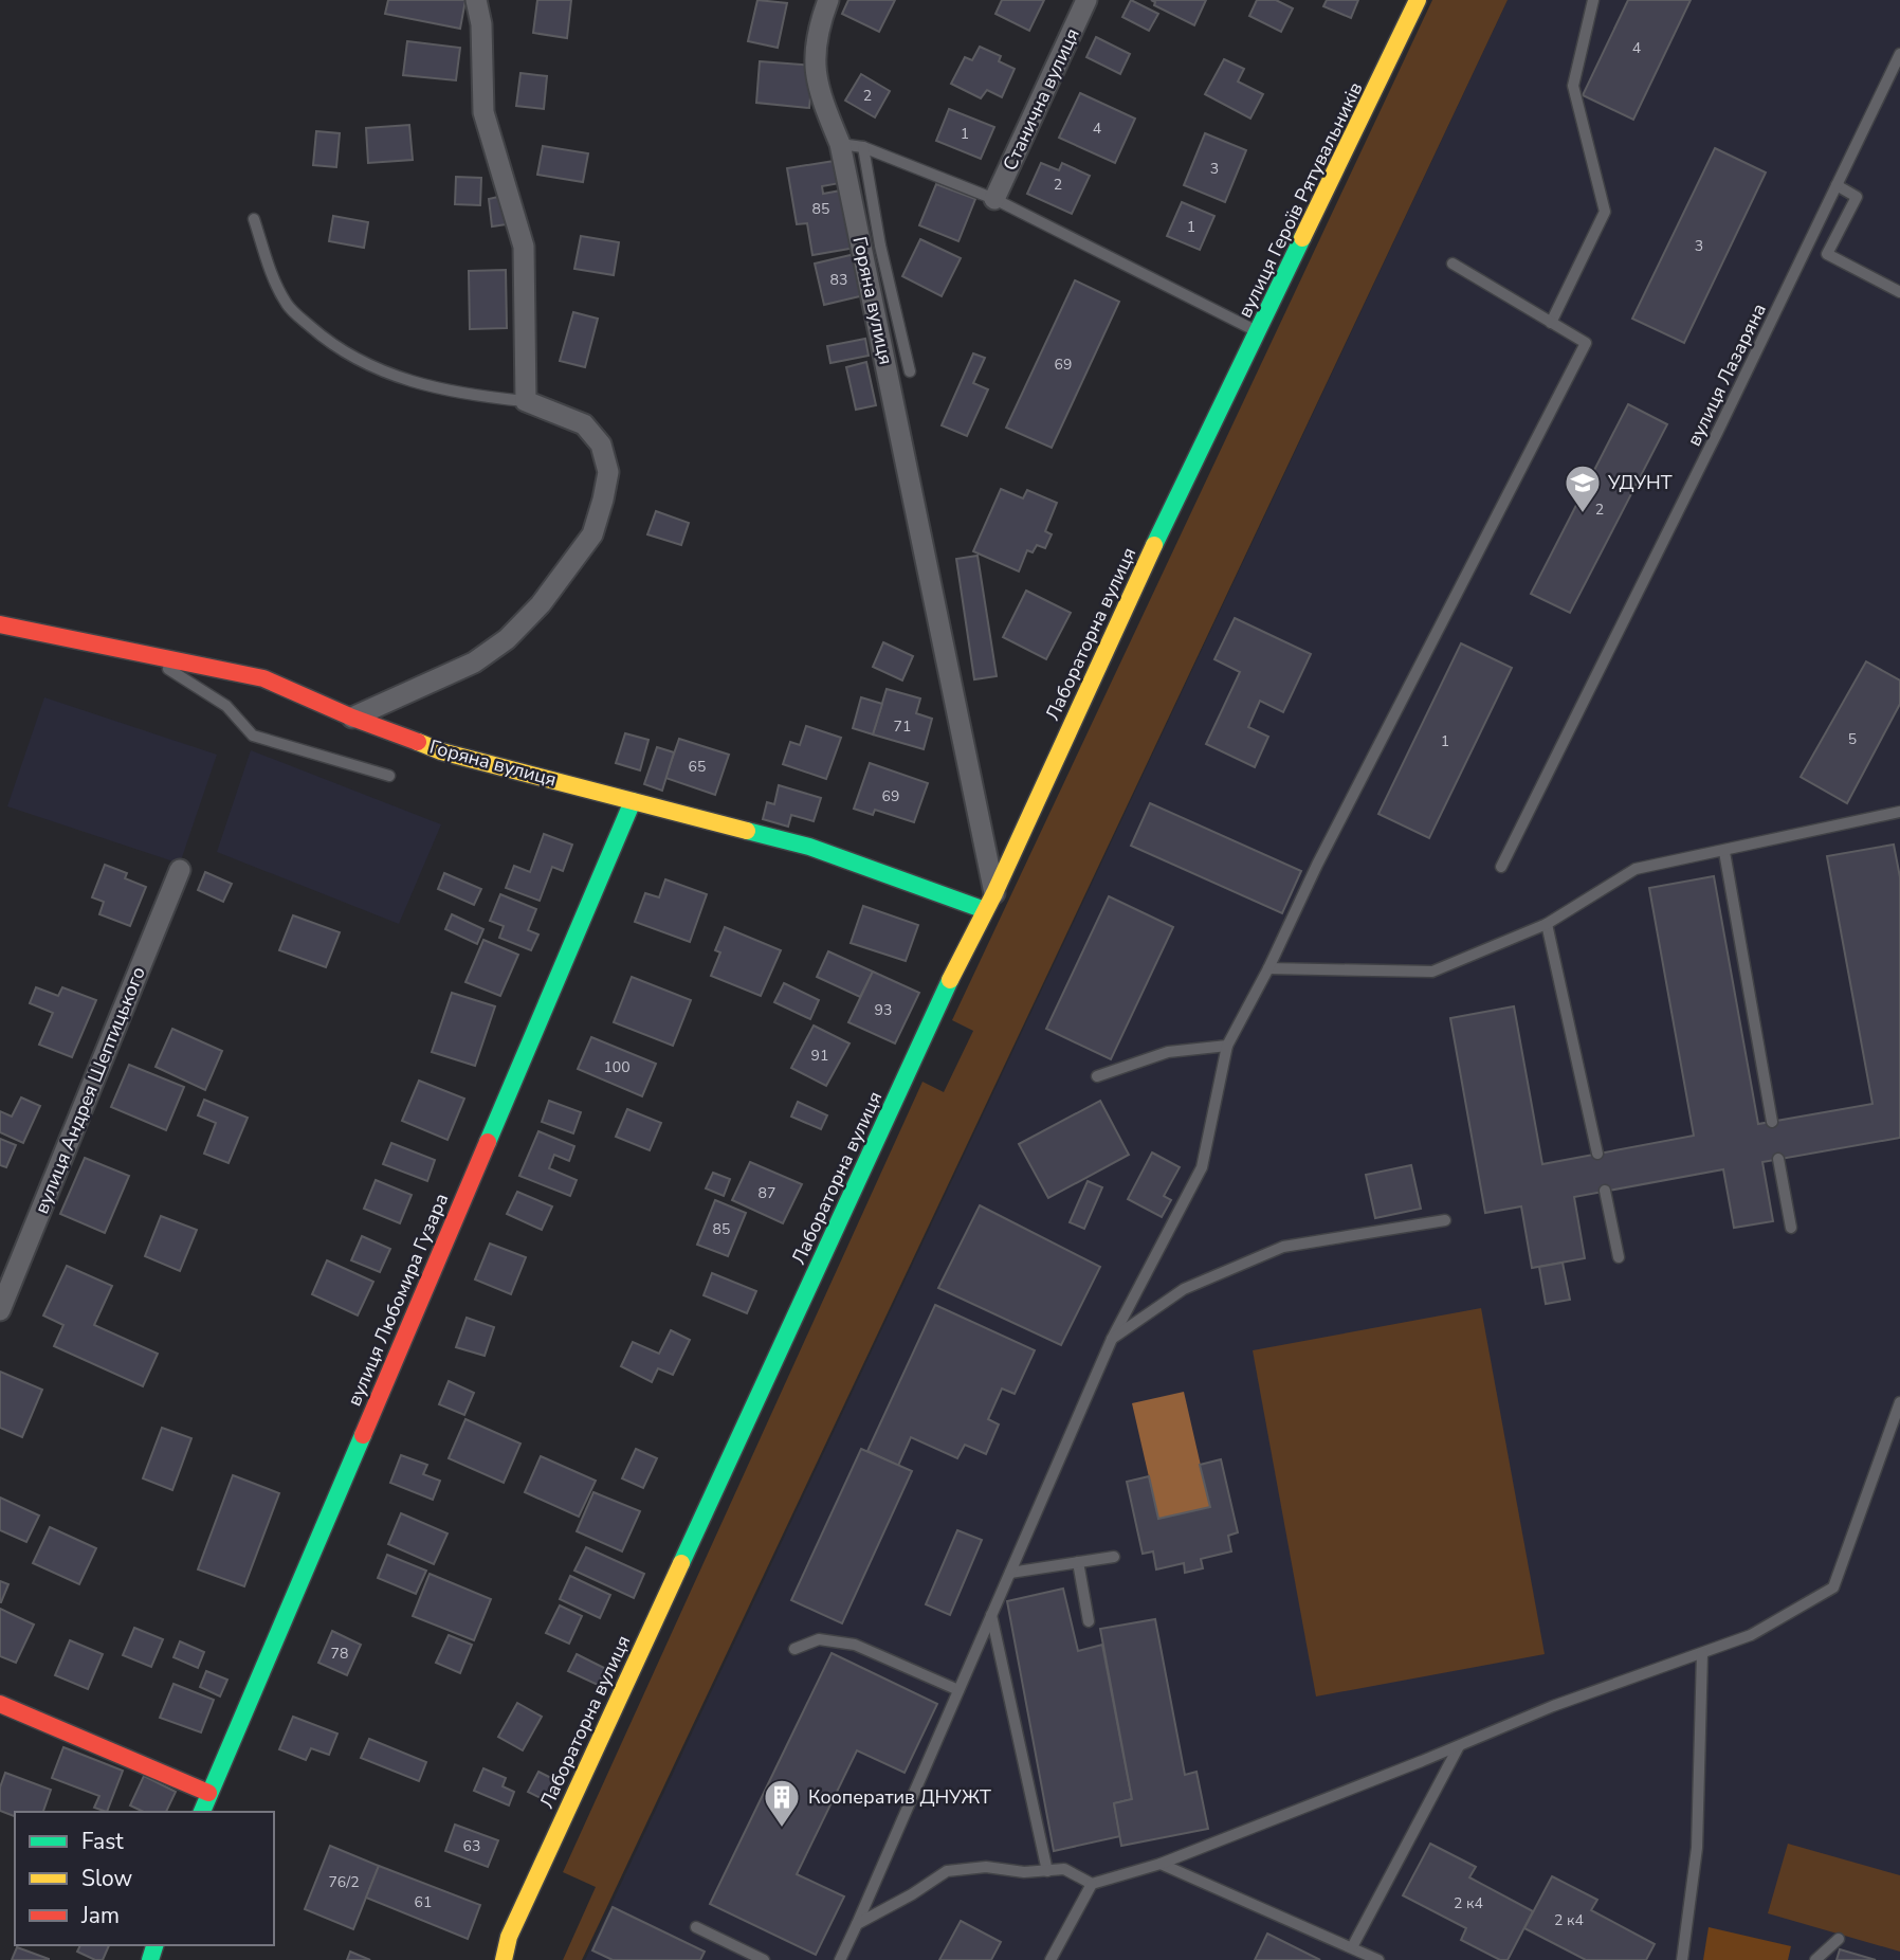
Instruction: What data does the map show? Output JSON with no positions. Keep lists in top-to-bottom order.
{
  "streets": {
    "street": [
      "Станична вулиця",
      "вулиця Героїв Рятувальників",
      "Горяна вулиця",
      "Лабораторна вулиця",
      "вулиця Андрея Шептицького",
      "вулиця Любомира Гузара"
    ],
    "lane": ["вулиця Лазаряна"]
  },
  "crossings": [
    ["вулиця Героїв Рятувальників", "Лабораторна вулиця"],
    ["Горяна вулиця", "Лабораторна вулиця"],
    ["Горяна вулиця", "вулиця Любомира Гузара"]
  ],
  "places": {
    "school or university": ["УДУНТ"],
    "building": ["Кооператив ДНУЖТ"]
  },
  "house_numbers": [
    "4",
    "2",
    "4",
    "1",
    "3",
    "2",
    "85",
    "1",
    "3",
    "83",
    "69",
    "2",
    "71",
    "5",
    "1",
    "65",
    "69",
    "93",
    "91",
    "100",
    "87",
    "85",
    "78",
    "63",
    "76/2",
    "61",
    "2 к4",
    "2 к4"
  ],
  "legend": ["Fast", "Slow", "Jam"]
}
